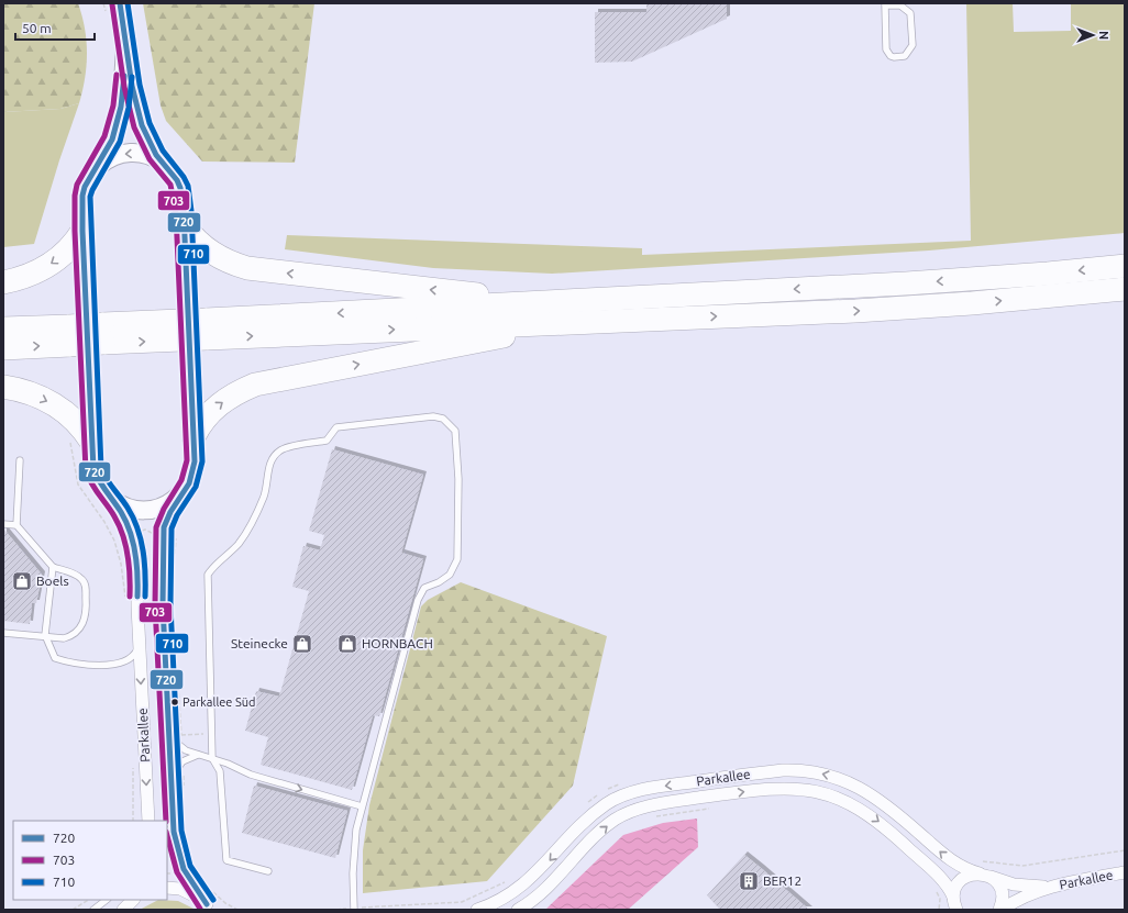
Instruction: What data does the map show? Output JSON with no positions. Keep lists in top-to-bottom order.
{
  "streets": {
    "street": ["Parkallee"]
  },
  "places": {
    "shop": ["Boels", "Steinecke", "HORNBACH"],
    "other": ["Parkallee Süd"],
    "building": ["BER12"]
  },
  "lines": ["transit line 720", "transit line 710", "transit line 703"],
  "legend": ["720", "703", "710"],
  "scale_bar": "50 m",
  "north": "right"
}
